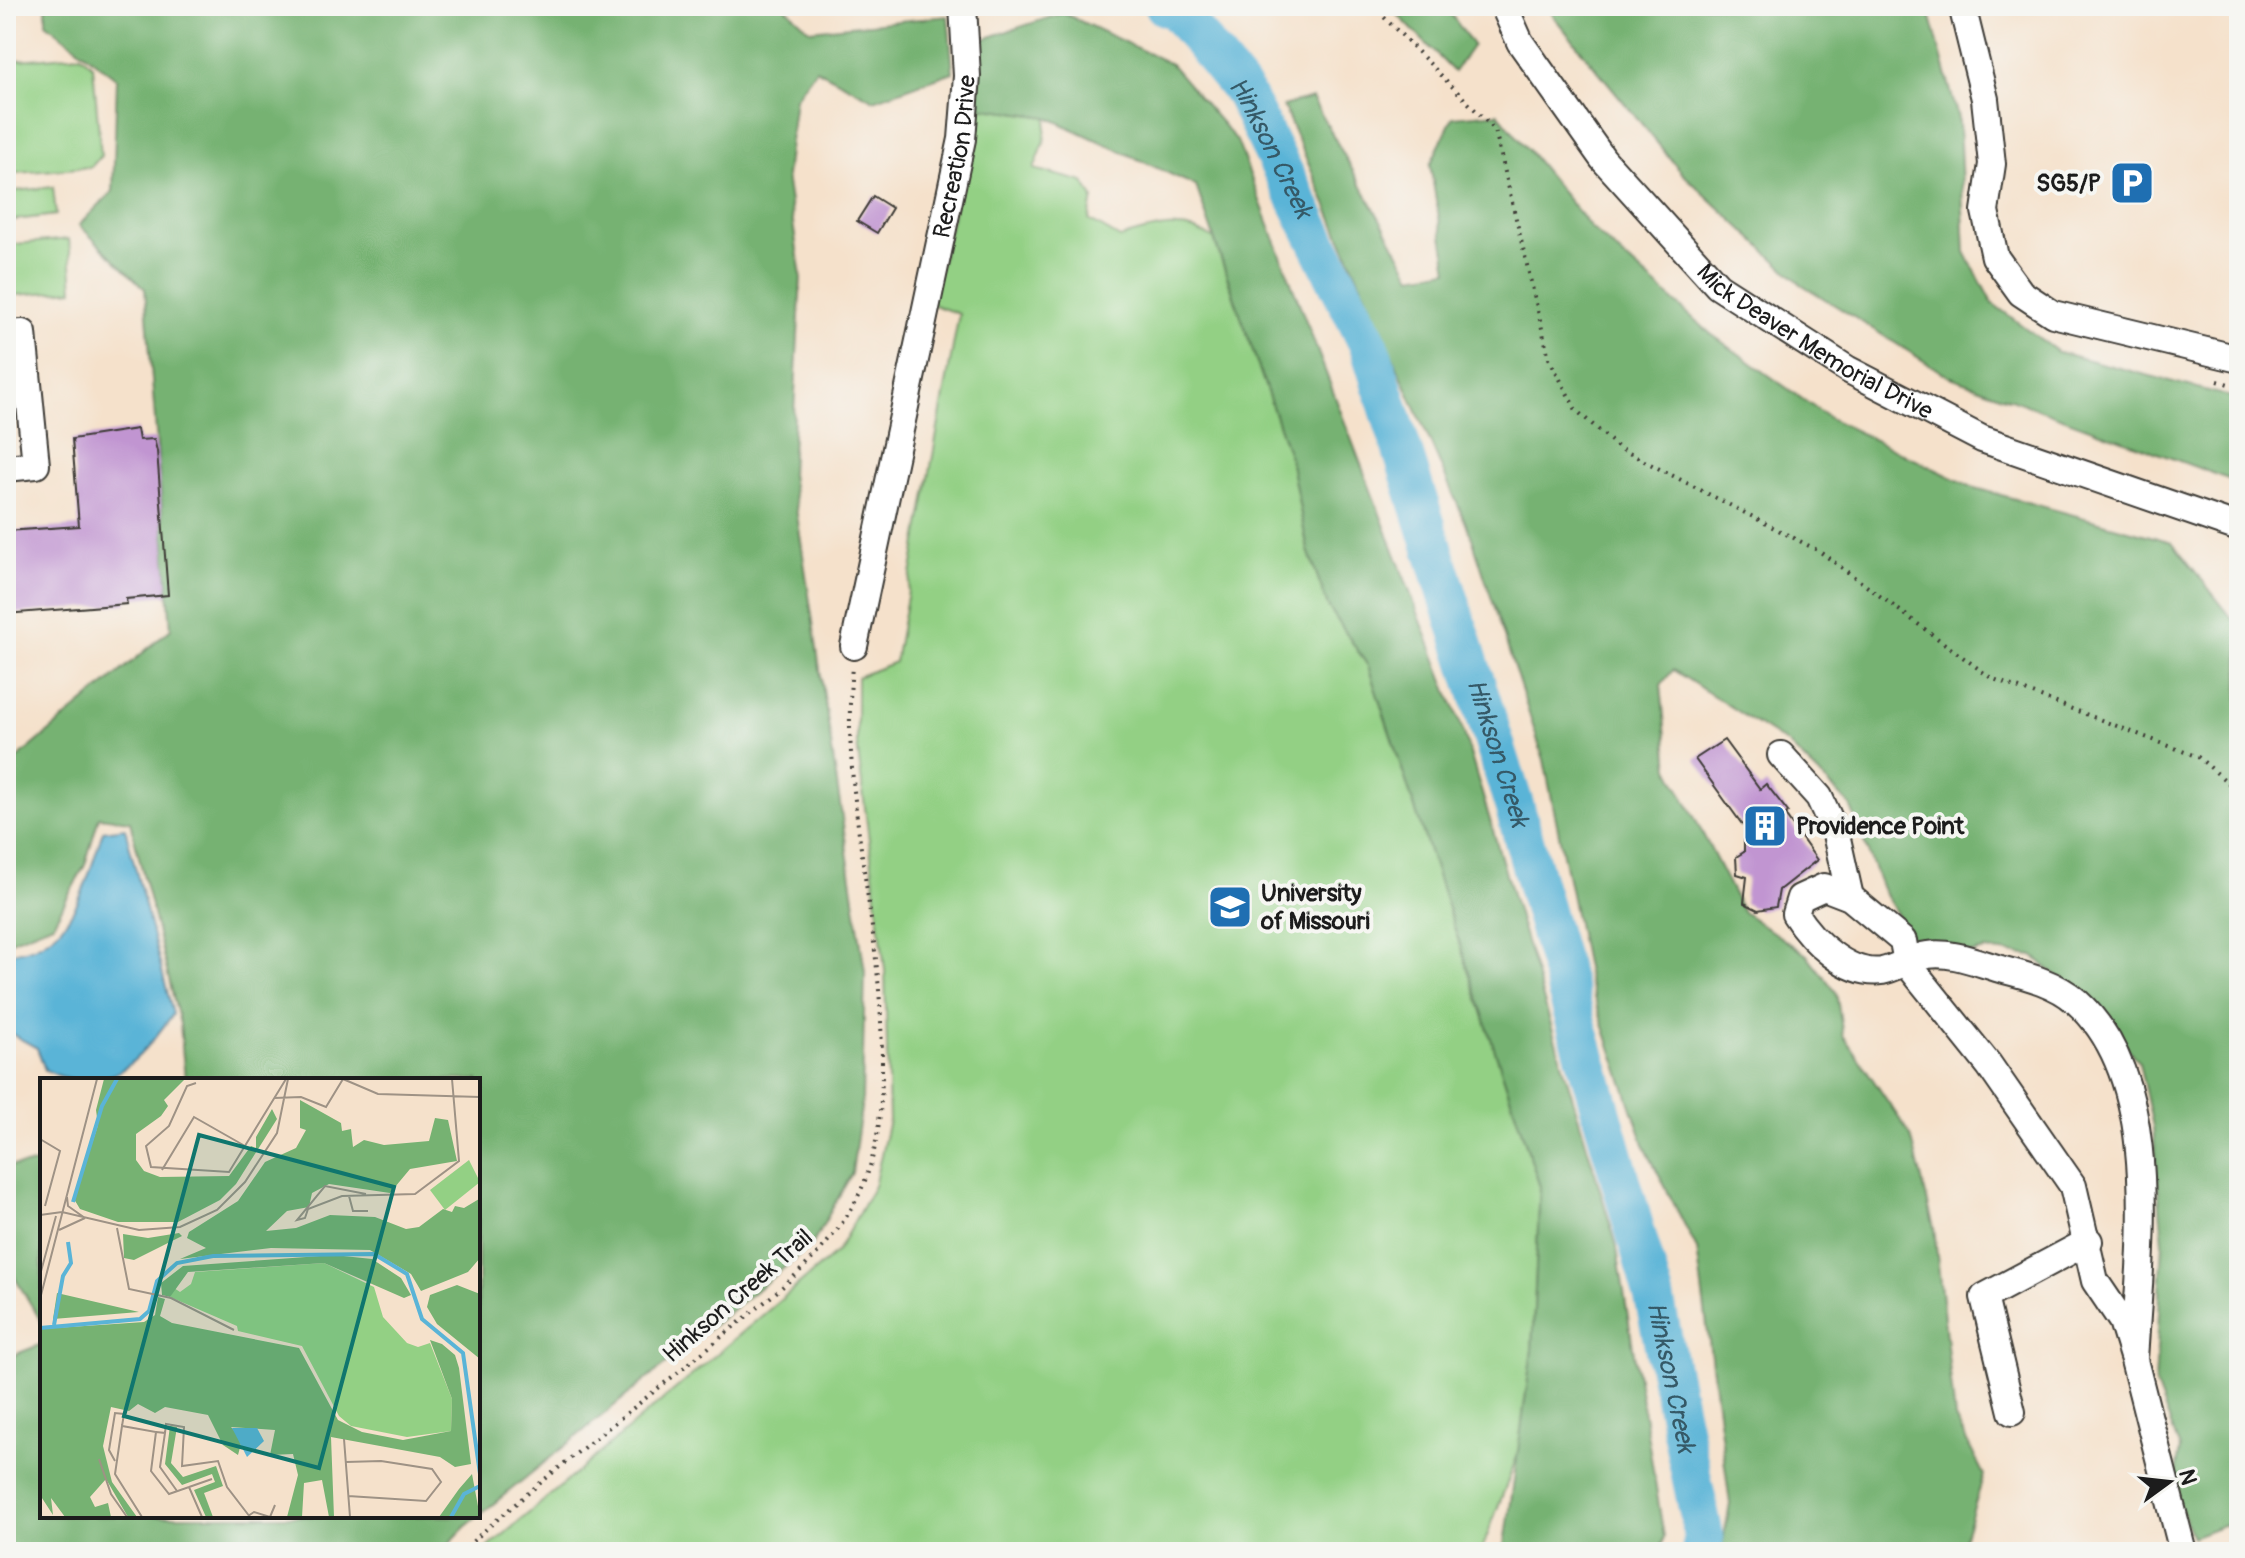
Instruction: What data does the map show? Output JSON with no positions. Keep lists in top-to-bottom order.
{
  "streets": {
    "street": ["Recreation Drive", "Mick Deaver Memorial Drive"],
    "path": ["Hinkson Creek Trail"]
  },
  "crossings": [
    ["Recreation Drive", "Hinkson Creek Trail"]
  ],
  "water": ["Hinkson Creek"],
  "places": {
    "parking": ["SG5/P"],
    "building": ["Providence Point"],
    "school or university": ["University of Missouri"]
  },
  "north": "right"
}
